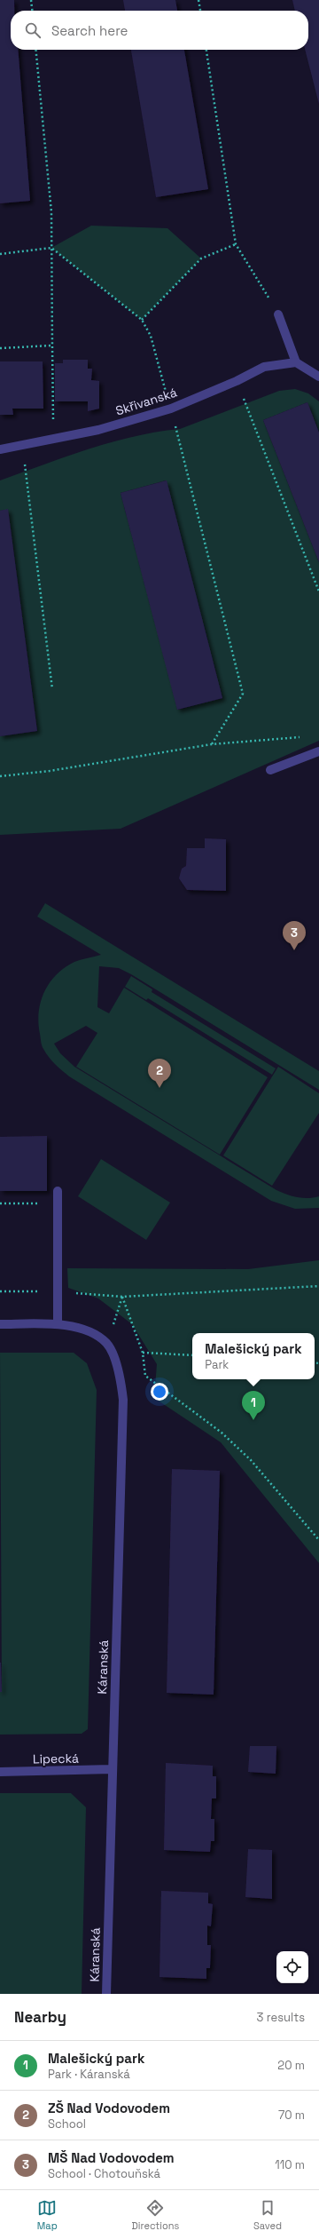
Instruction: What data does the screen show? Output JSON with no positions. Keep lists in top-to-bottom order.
{
  "streets": {
    "street": ["Skřivanská", "Káranská", "Lipecká"]
  },
  "crossings": [
    ["Káranská", "Lipecká"]
  ],
  "page": {
    "search": "Search here",
    "pins": ["3", "2", "1"],
    "popup": ["Malešický park", "Park"],
    "heading": ["Nearby", "3 results"],
    "list": [
      {
        "mark": "1",
        "name": "Malešický park",
        "note": "Park · Káranská",
        "value": "20 m"
      },
      {
        "mark": "2",
        "name": "ZŠ Nad Vodovodem",
        "note": "School",
        "value": "70 m"
      },
      {
        "mark": "3",
        "name": "MŠ Nad Vodovodem",
        "note": "School · Chotouňská",
        "value": "110 m"
      }
    ],
    "nav": ["Map", "Directions", "Saved"]
  }
}
